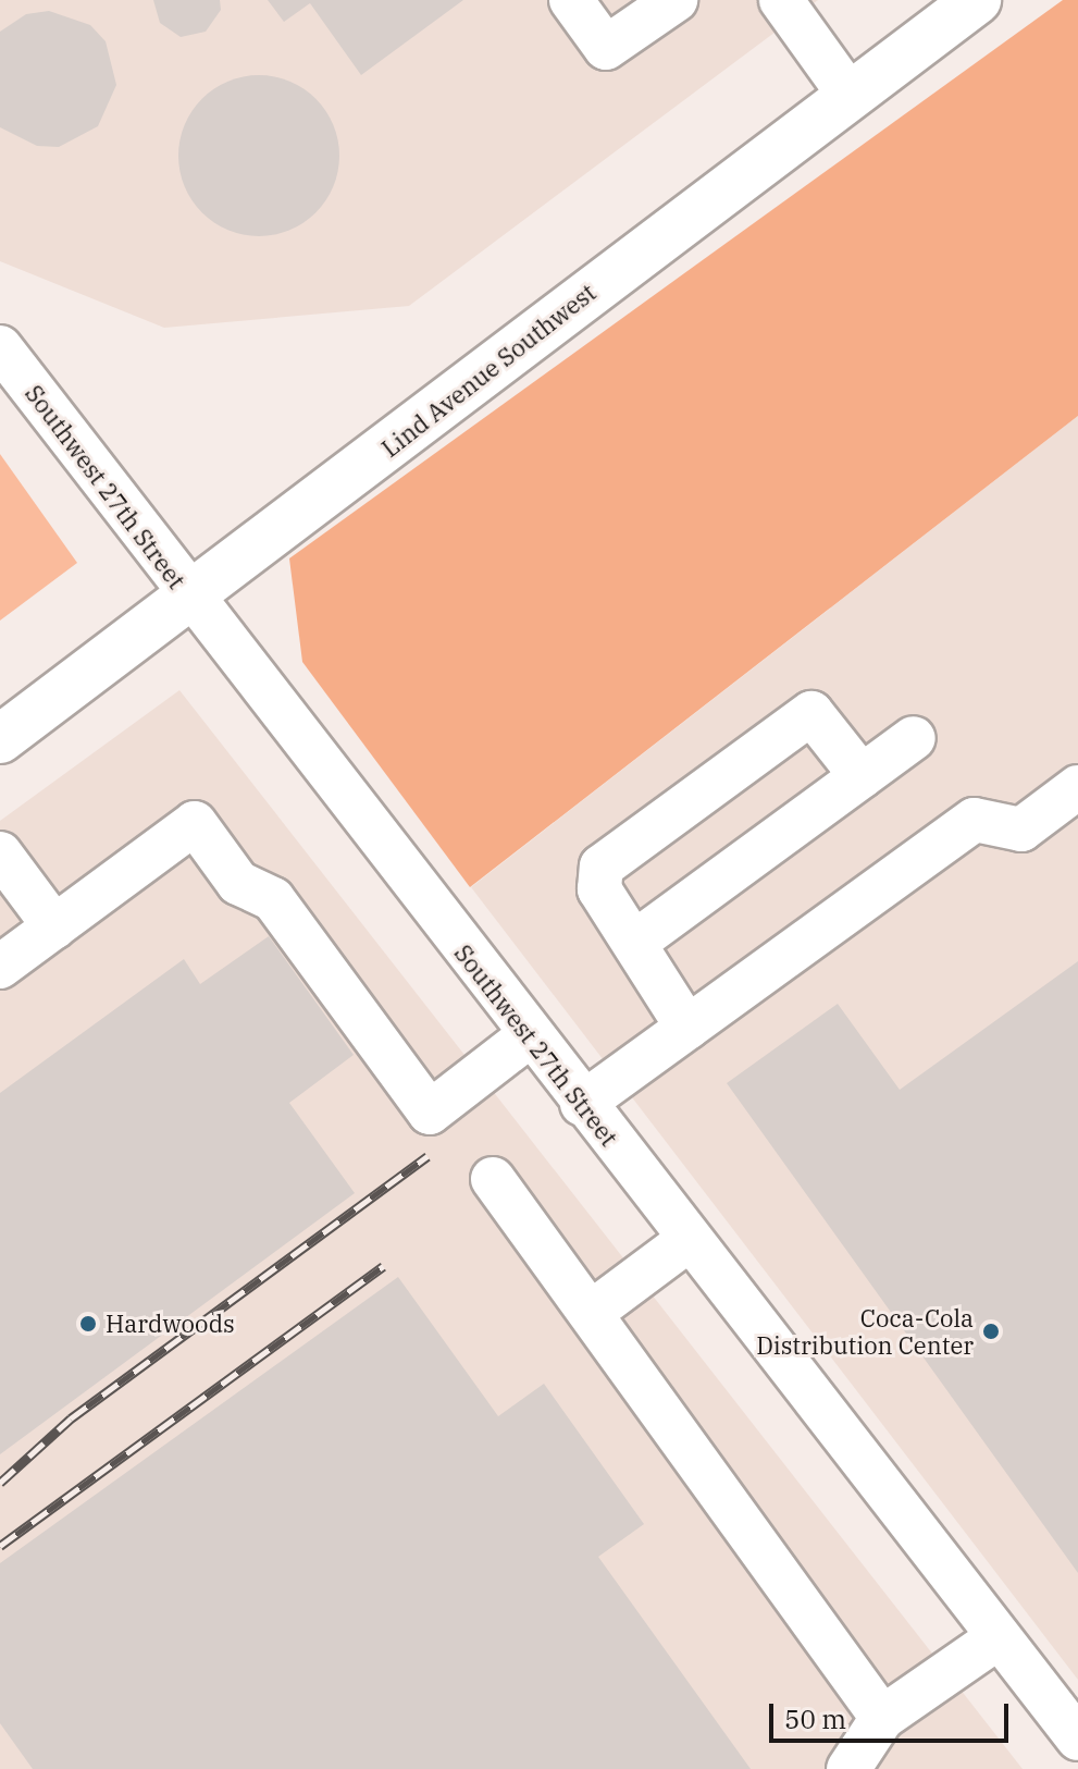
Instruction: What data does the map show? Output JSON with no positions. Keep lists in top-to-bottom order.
{
  "streets": {
    "main road": ["Lind Avenue Southwest"],
    "street": ["Southwest 27th Street"]
  },
  "crossings": [
    ["Lind Avenue Southwest", "Southwest 27th Street"]
  ],
  "places": ["Hardwoods", "Coca-Cola Distribution Center"],
  "scale_bar": "50 m"
}
